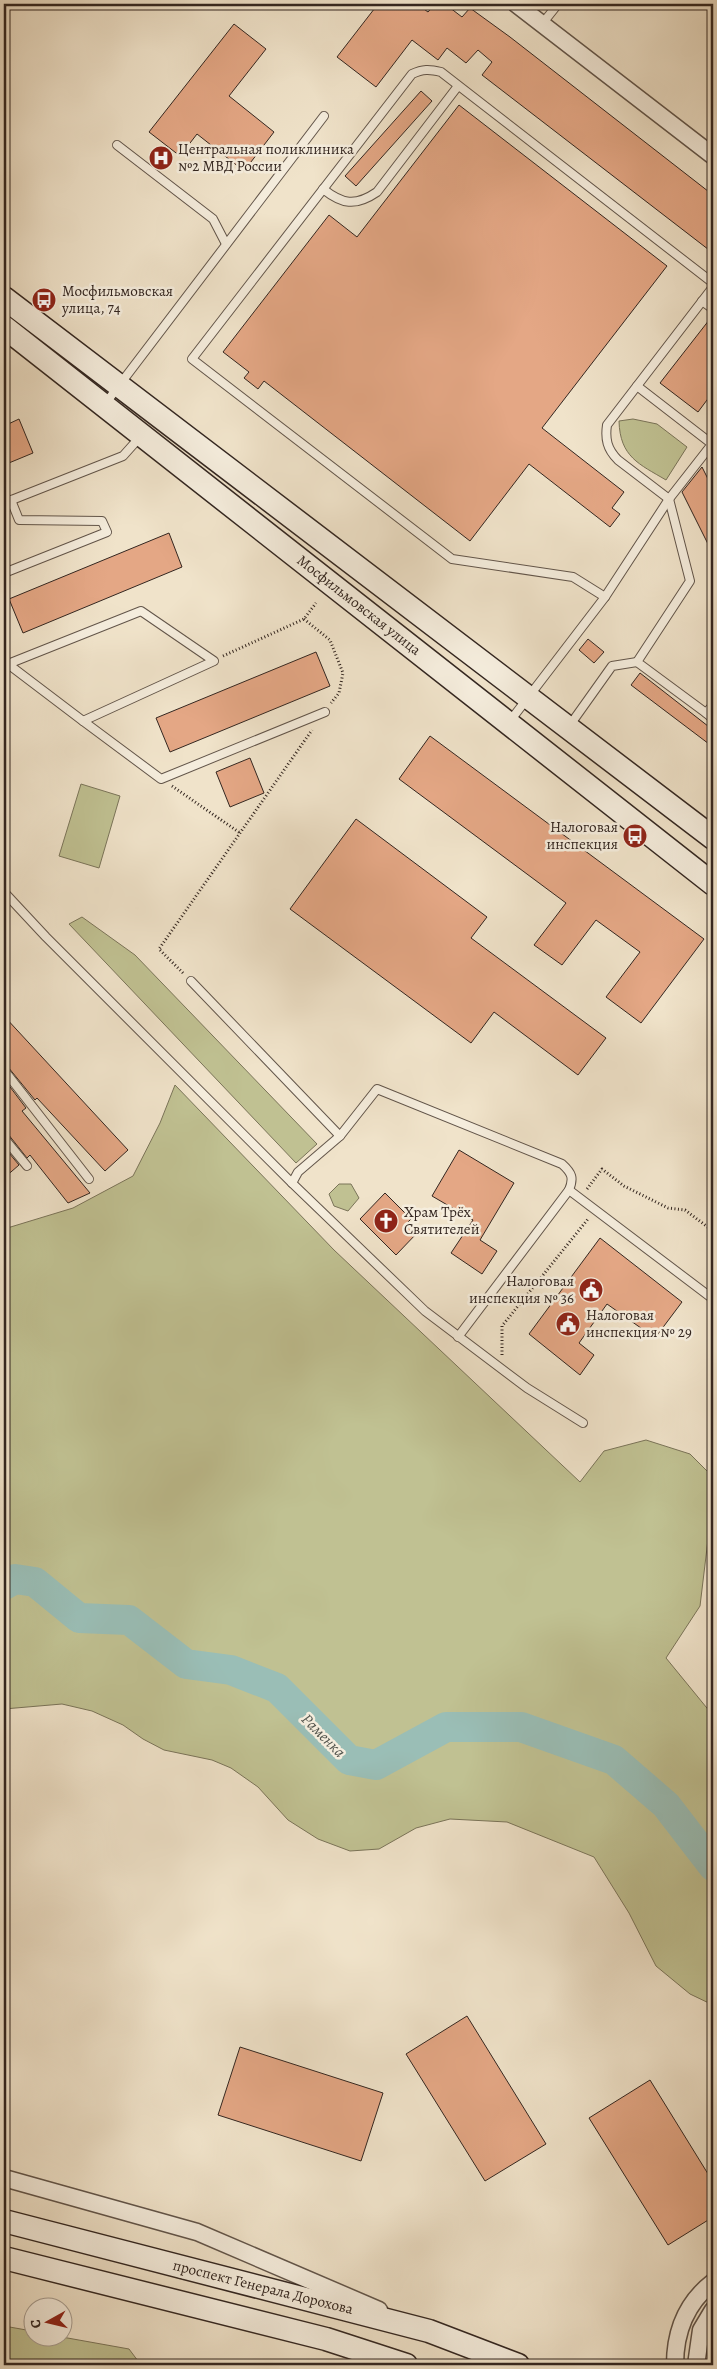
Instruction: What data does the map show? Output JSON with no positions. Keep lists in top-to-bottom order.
{
  "streets": {
    "main road": ["Мосфильмовская улица", "проспект Генерала Дорохова"]
  },
  "water": ["Раменка"],
  "places": {
    "hospital": ["Центральная поликлиника №2 МВД России"],
    "bus stop": ["Мосфильмовская улица, 74", "Налоговая инспекция"],
    "church": ["Храм Трёх Святителей"],
    "public building": ["Налоговая инспекция № 36", "Налоговая инспекция № 29"]
  },
  "north": "left"
}
